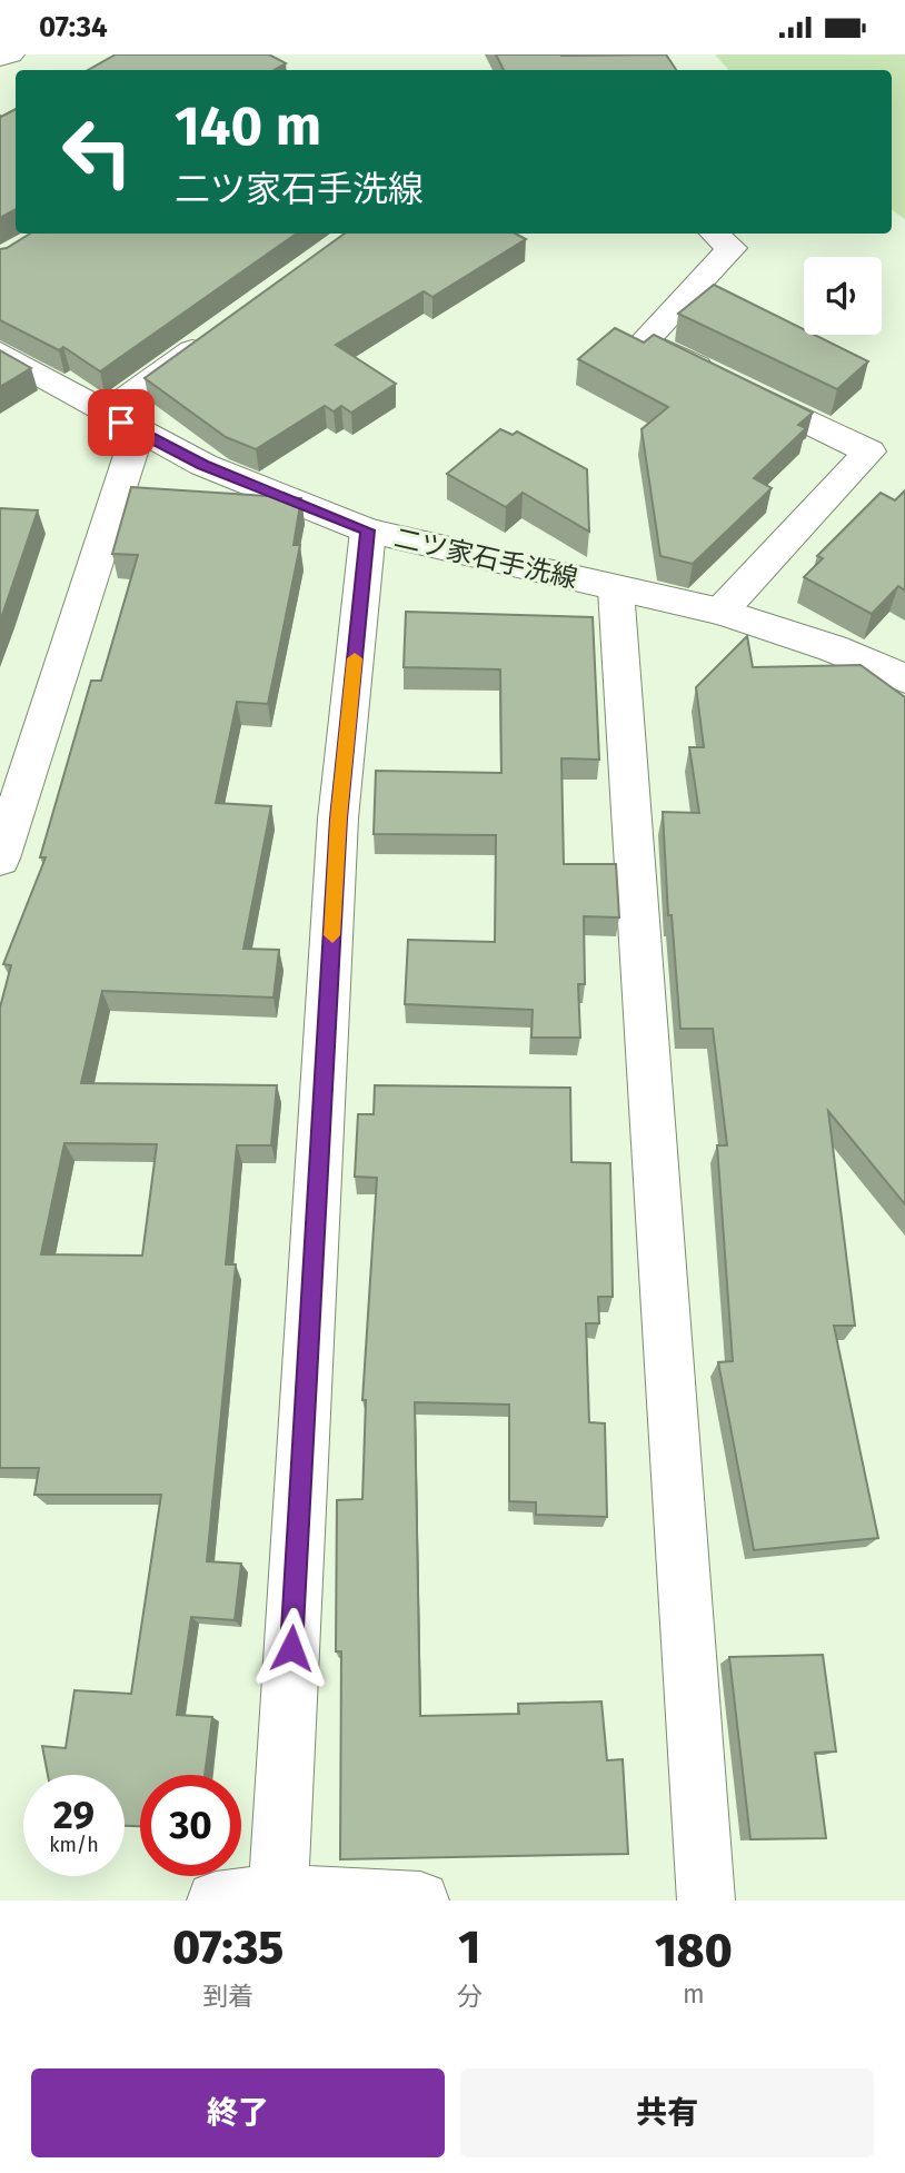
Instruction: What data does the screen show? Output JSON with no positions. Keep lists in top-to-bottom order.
{
  "streets": {
    "street": ["二ツ家石手洗線"]
  },
  "page": {
    "status": "07:34",
    "turn": ["140 m", "二ツ家石手洗線"],
    "speed": "29 km/h",
    "limit": "30",
    "eta": [
      "07:35",
      "到着",
      "1",
      "分",
      "180",
      "m"
    ],
    "buttons": ["終了", "共有"]
  }
}
